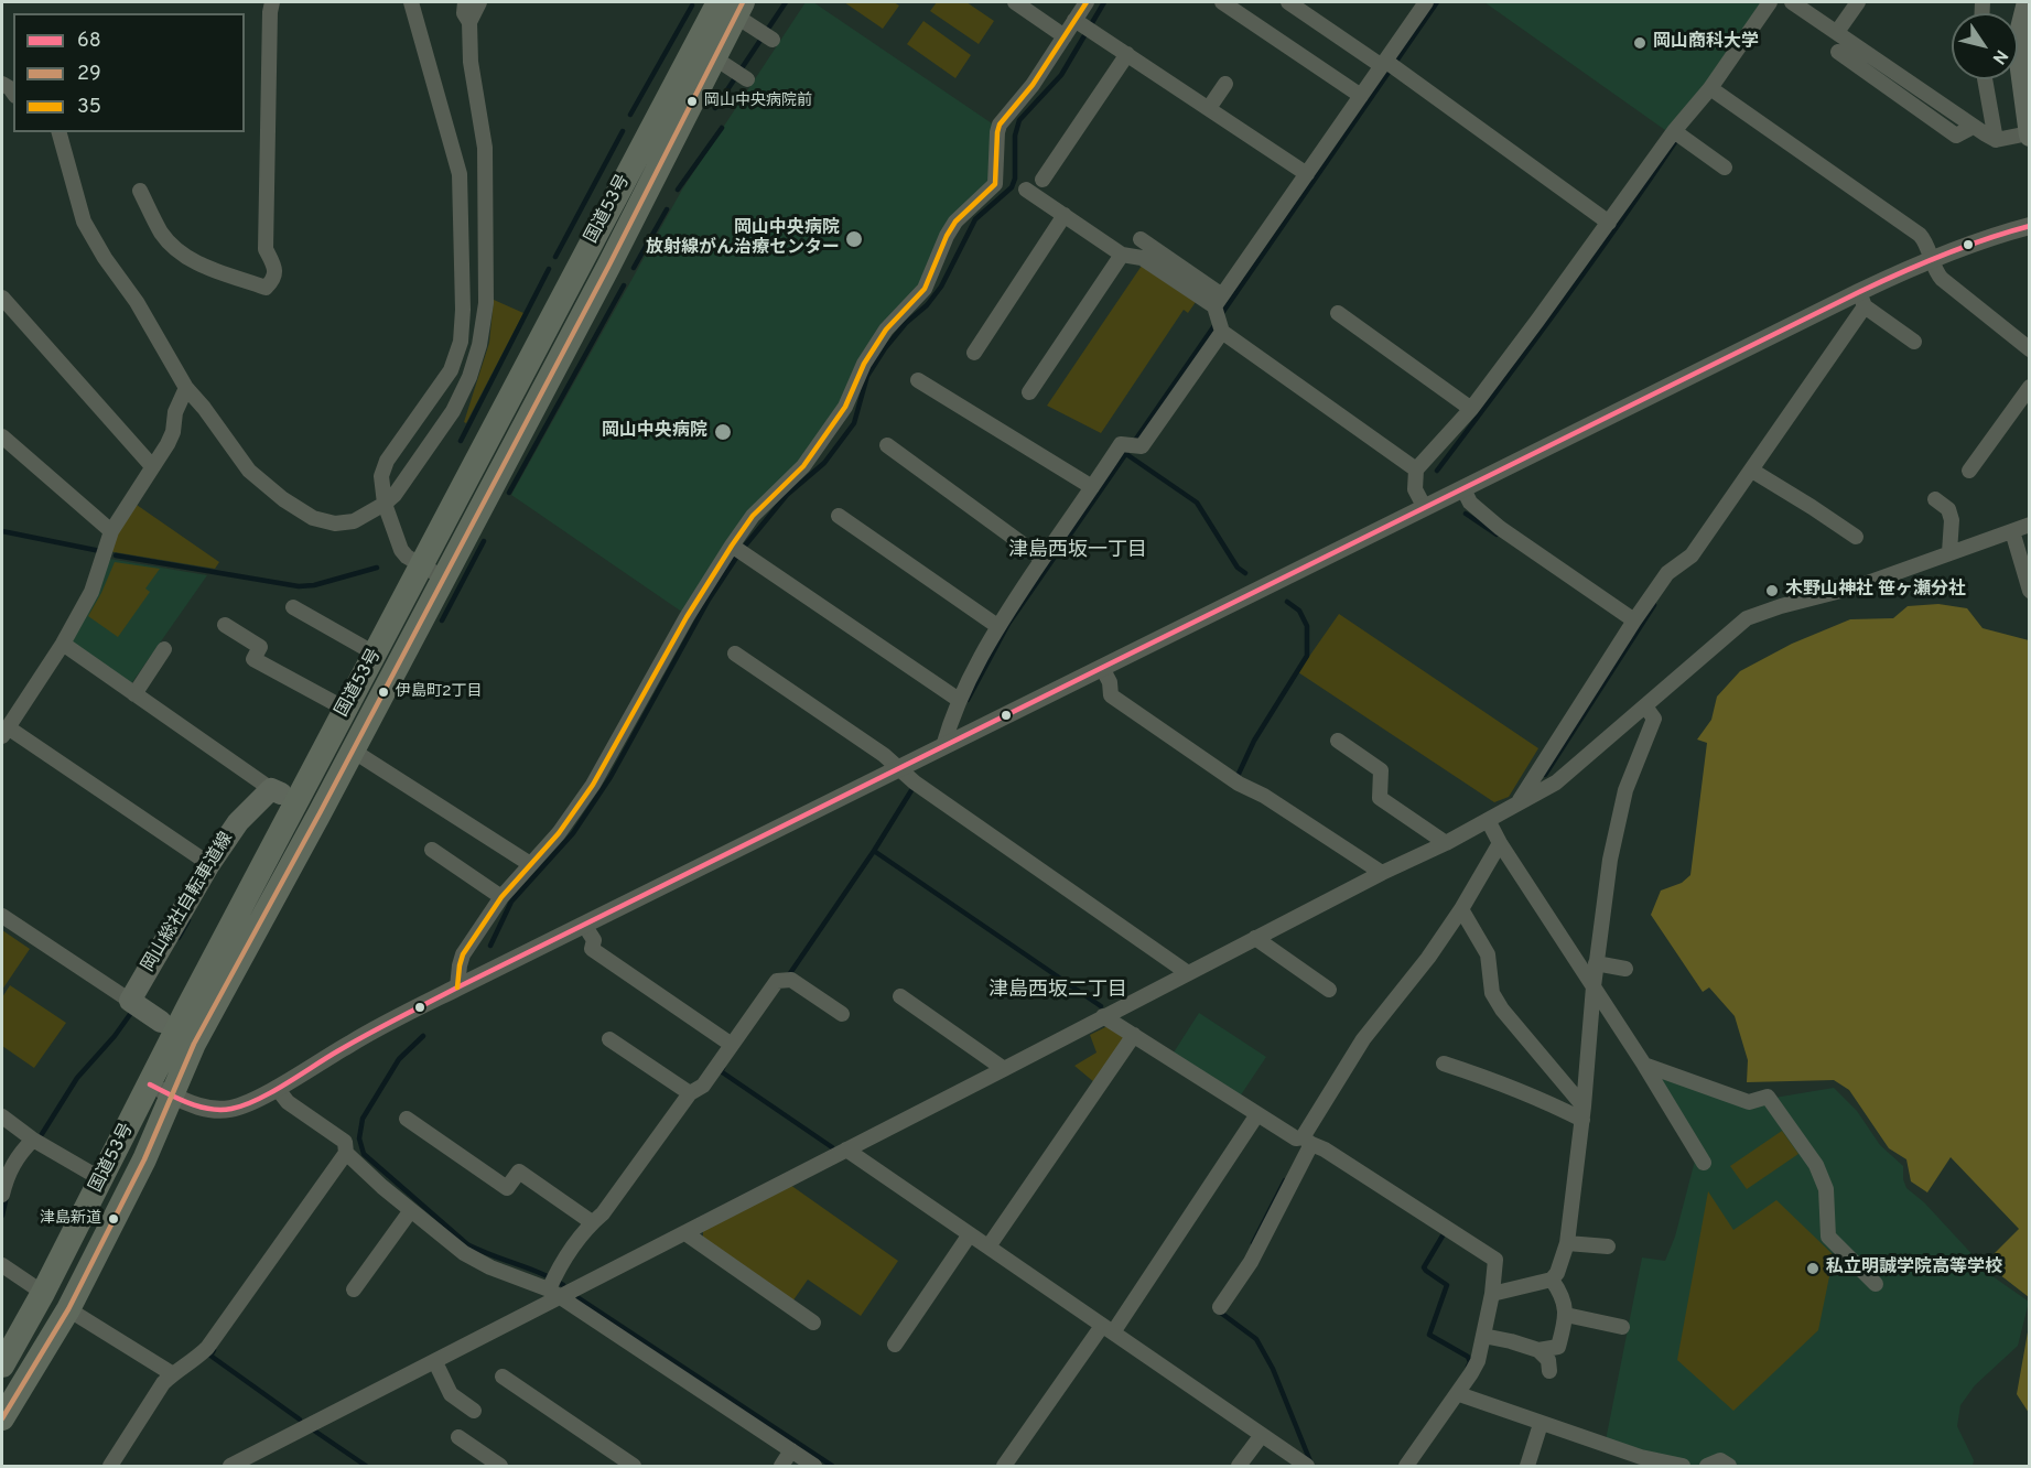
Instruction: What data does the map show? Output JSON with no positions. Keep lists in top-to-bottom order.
{
  "streets": {
    "highway": ["国道53号"],
    "main road": ["岡山総社自転車道線"]
  },
  "crossings": [
    ["国道53号", "岡山総社自転車道線"]
  ],
  "districts": ["津島西坂一丁目", "津島西坂二丁目"],
  "places": [
    "岡山商科大学",
    "岡山中央病院前",
    "岡山中央病院 放射線がん治療センター",
    "岡山中央病院",
    "木野山神社 笹ヶ瀬分社",
    "伊島町2丁目",
    "津島新道",
    "私立明誠学院高等学校"
  ],
  "lines": ["transit line 29", "transit line 35", "transit line 68"],
  "legend": ["68", "29", "35"],
  "north": "bottom right"
}
